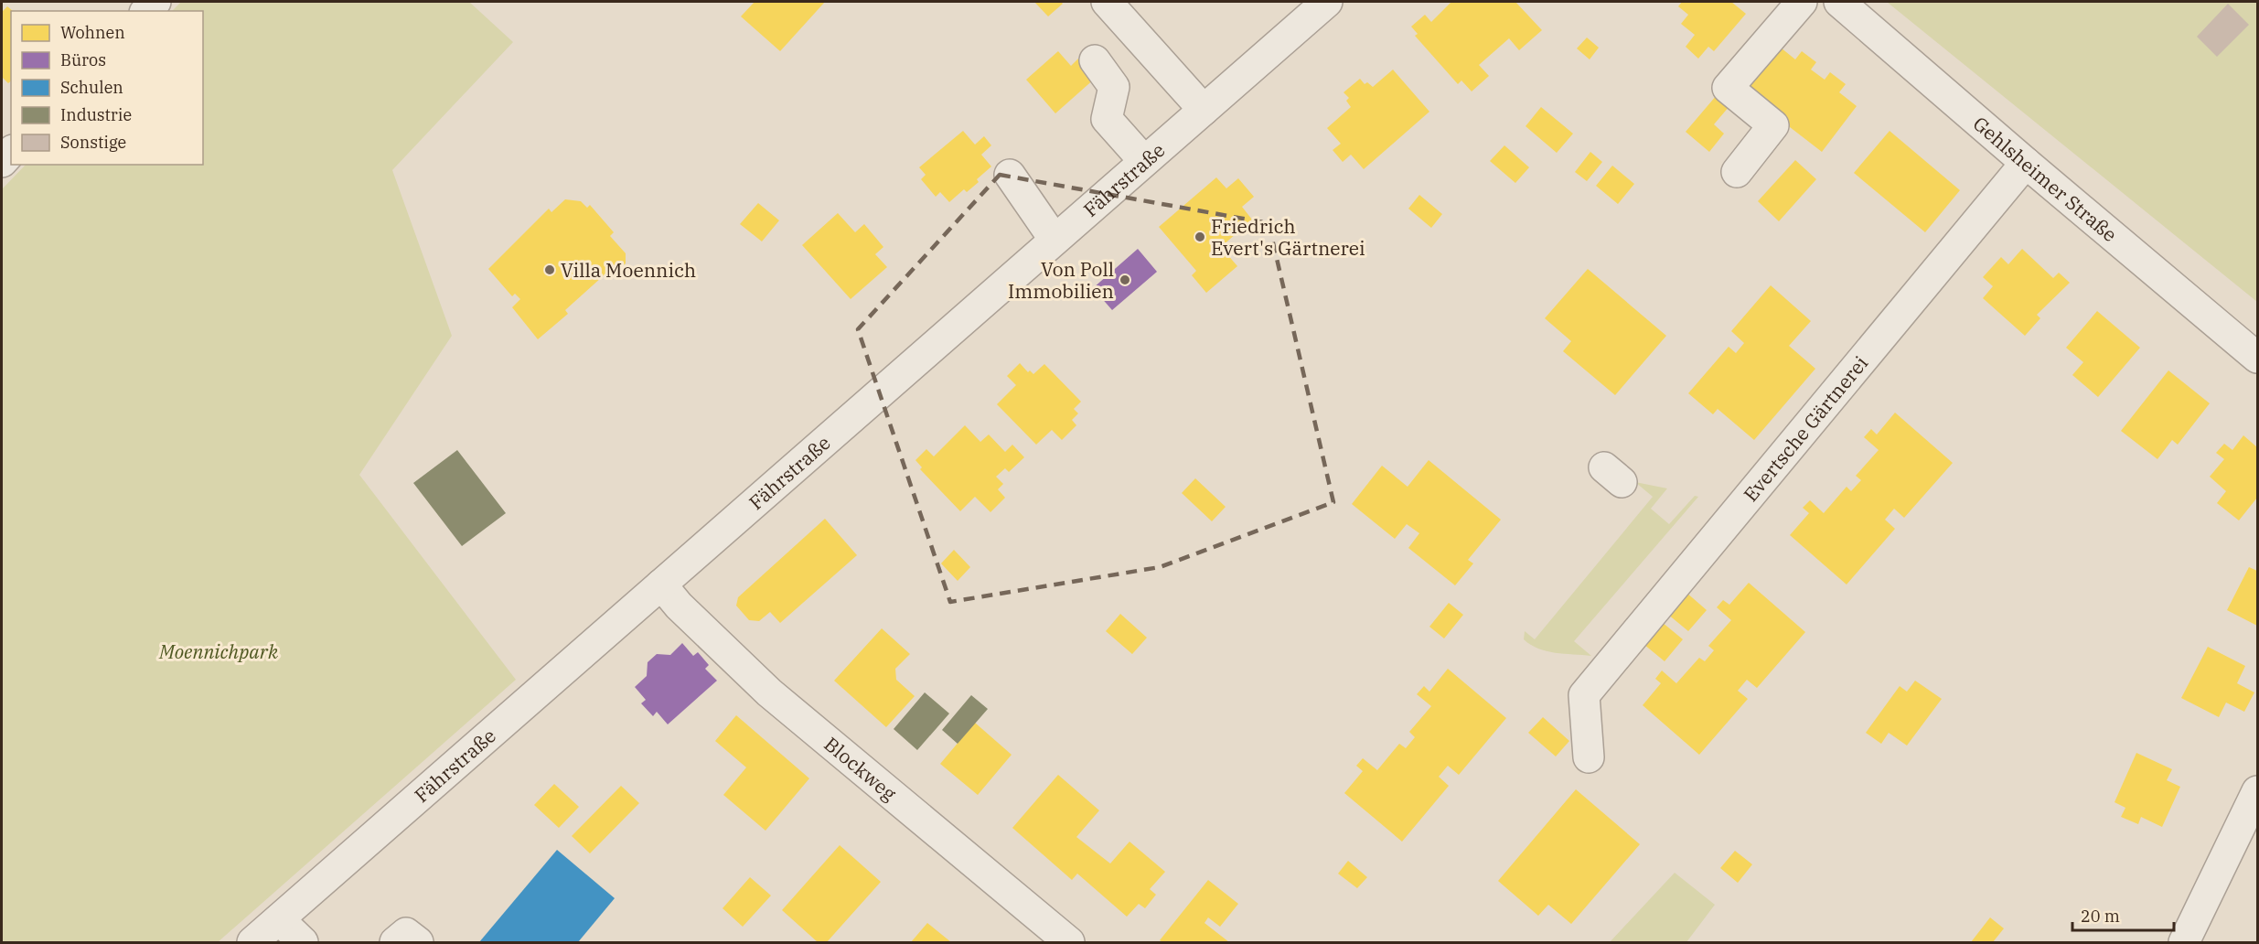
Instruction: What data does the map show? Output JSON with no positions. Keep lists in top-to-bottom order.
{
  "streets": {
    "street": [
      "Gehlsheimer Straße",
      "Fährstraße",
      "Evertsche Gärtnerei",
      "Blockweg"
    ]
  },
  "crossings": [
    ["Gehlsheimer Straße", "Evertsche Gärtnerei"],
    ["Fährstraße", "Blockweg"]
  ],
  "parks": ["Moennichpark"],
  "places": ["Friedrich Evert's Gärtnerei", "Villa Moennich", "Von Poll Immobilien"],
  "legend": [
    "Wohnen",
    "Büros",
    "Schulen",
    "Industrie",
    "Sonstige"
  ],
  "scale_bar": "20 m"
}
